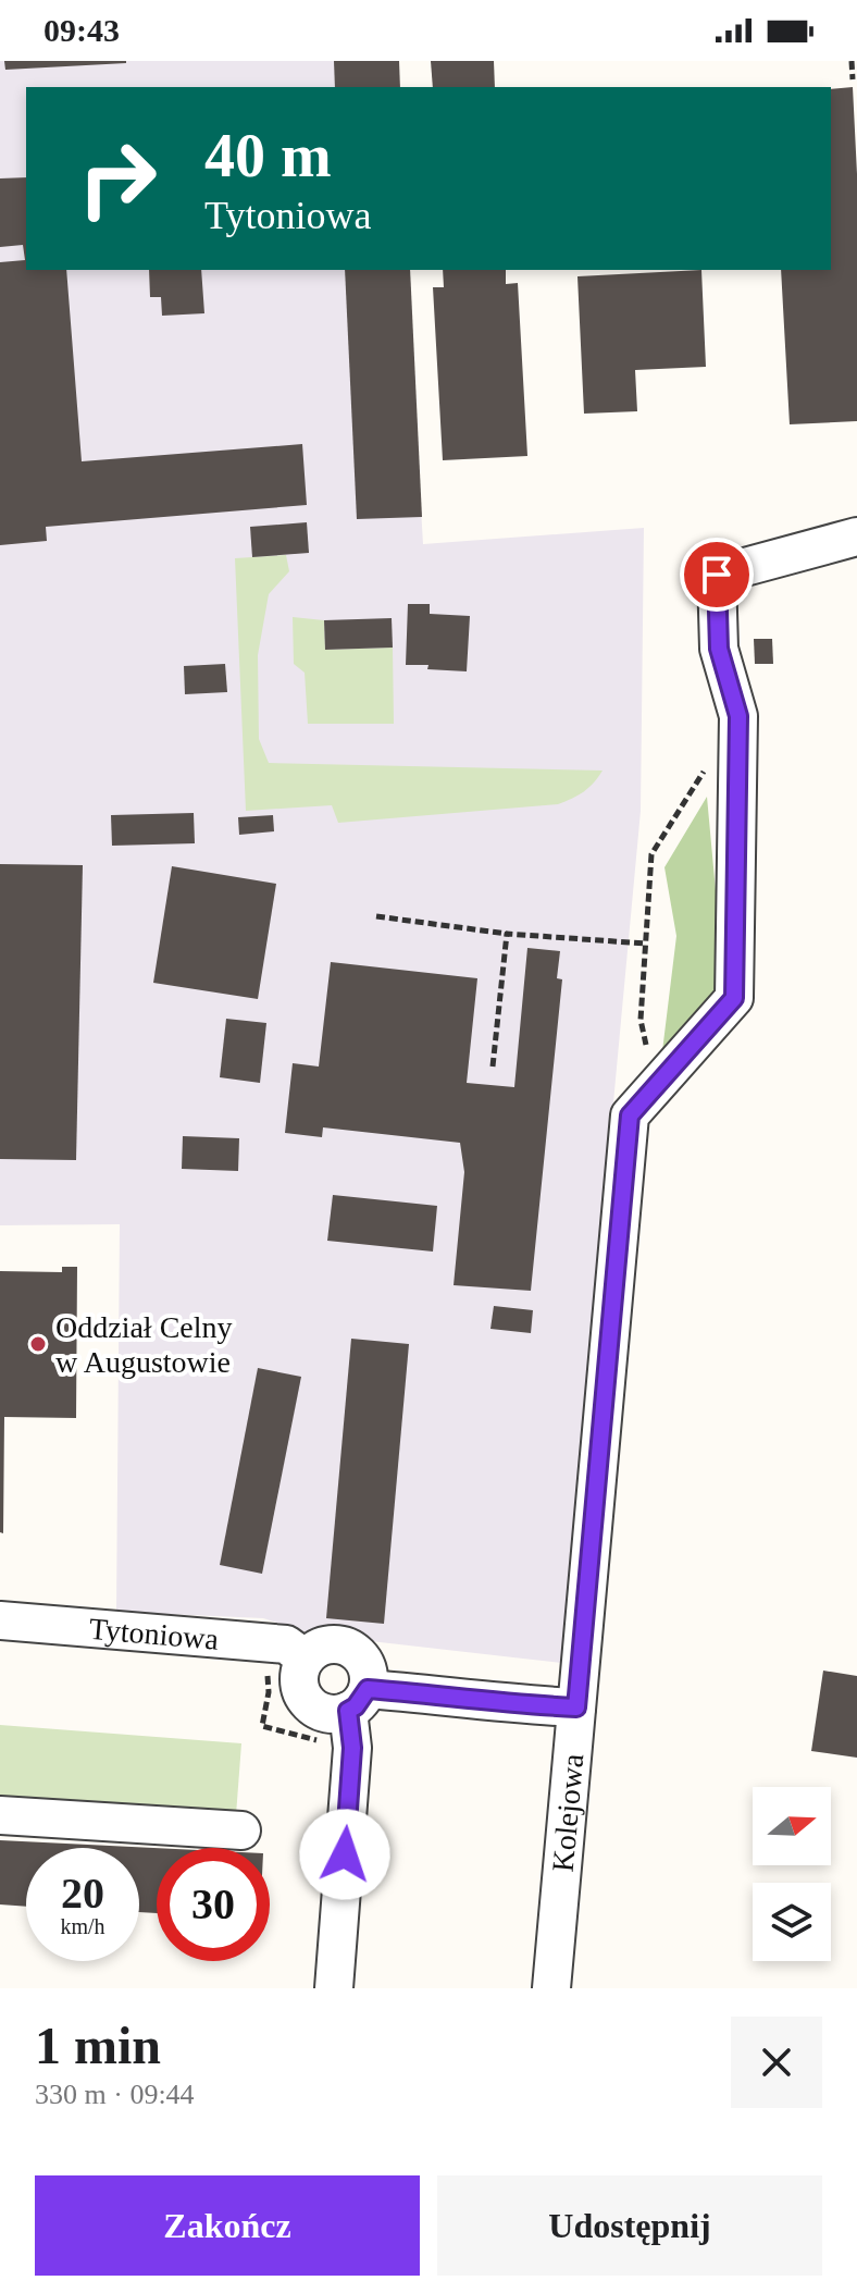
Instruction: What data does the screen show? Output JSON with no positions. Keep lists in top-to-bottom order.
{
  "streets": {
    "street": ["Tytoniowa", "Kolejowa"]
  },
  "places": ["Oddział Celny w Augustowie"],
  "north": "right",
  "page": {
    "status": "09:43",
    "turn": ["40 m", "Tytoniowa"],
    "speed": "20 km/h",
    "limit": "30",
    "heading": ["1 min", "330 m · 09:44"],
    "buttons": ["Zakończ", "Udostępnij"]
  }
}
